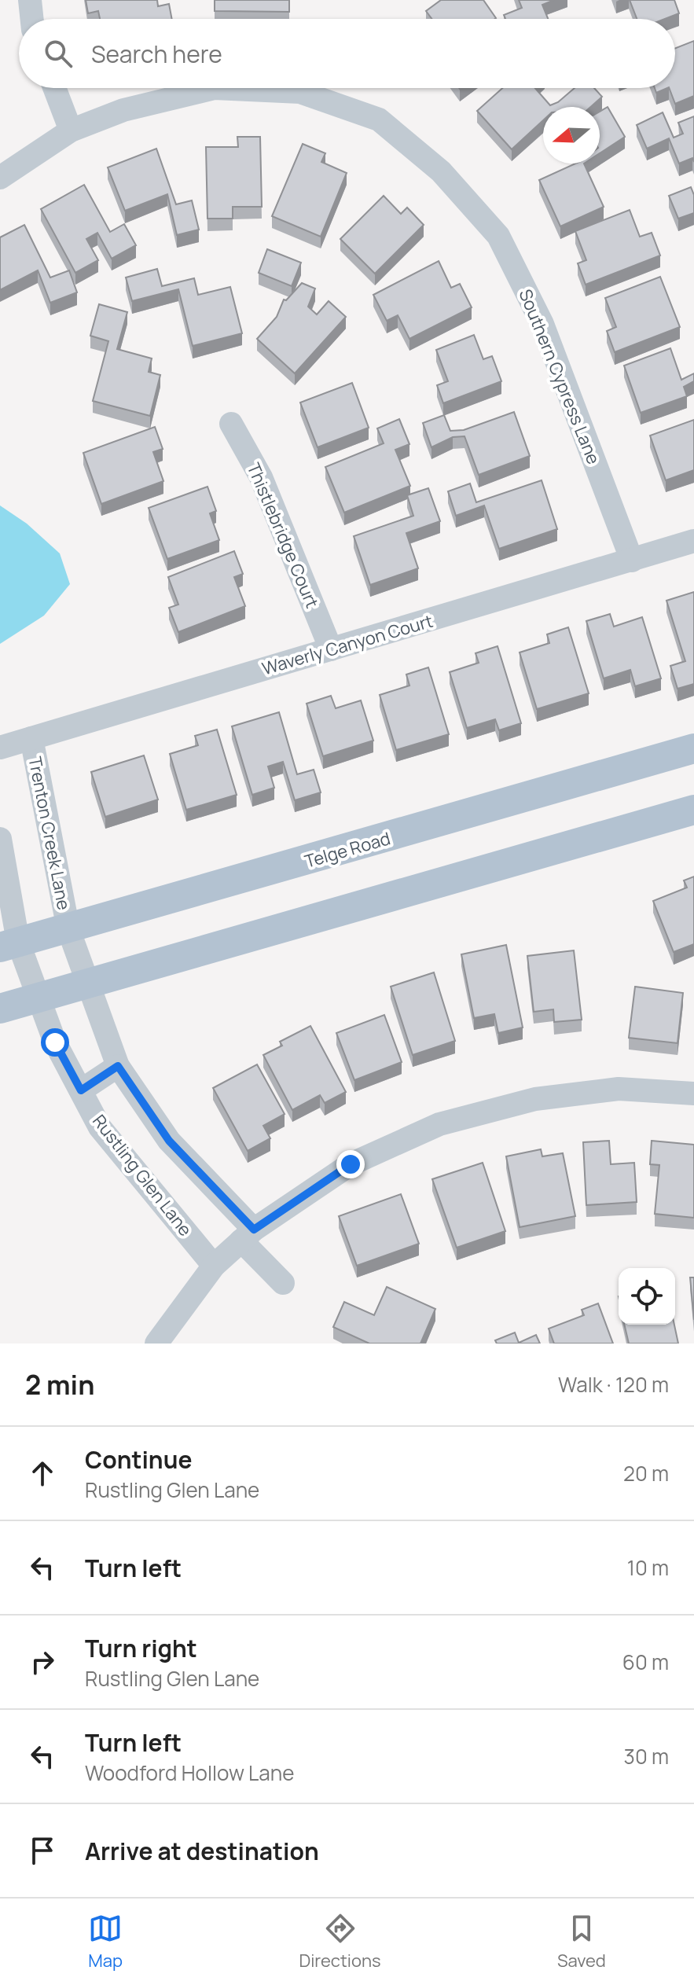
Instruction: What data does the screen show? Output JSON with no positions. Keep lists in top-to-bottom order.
{
  "streets": {
    "main road": ["Telge Road"],
    "street": [
      "Southern Cypress Lane",
      "Thistlebridge Court",
      "Waverly Canyon Court",
      "Trenton Creek Lane",
      "Rustling Glen Lane"
    ]
  },
  "crossings": [
    ["Southern Cypress Lane", "Waverly Canyon Court"],
    ["Thistlebridge Court", "Waverly Canyon Court"],
    ["Waverly Canyon Court", "Trenton Creek Lane"],
    ["Trenton Creek Lane", "Telge Road"],
    ["Telge Road", "Rustling Glen Lane"]
  ],
  "north": "left",
  "page": {
    "search": "Search here",
    "heading": ["2 min", "Walk · 120 m"],
    "list": [
      ["Continue", "Rustling Glen Lane", "20 m"],
      ["Turn left", "10 m"],
      ["Turn right", "Rustling Glen Lane", "60 m"],
      ["Turn left", "Woodford Hollow Lane", "30 m"],
      "Arrive at destination"
    ],
    "nav": ["Map", "Directions", "Saved"]
  }
}
